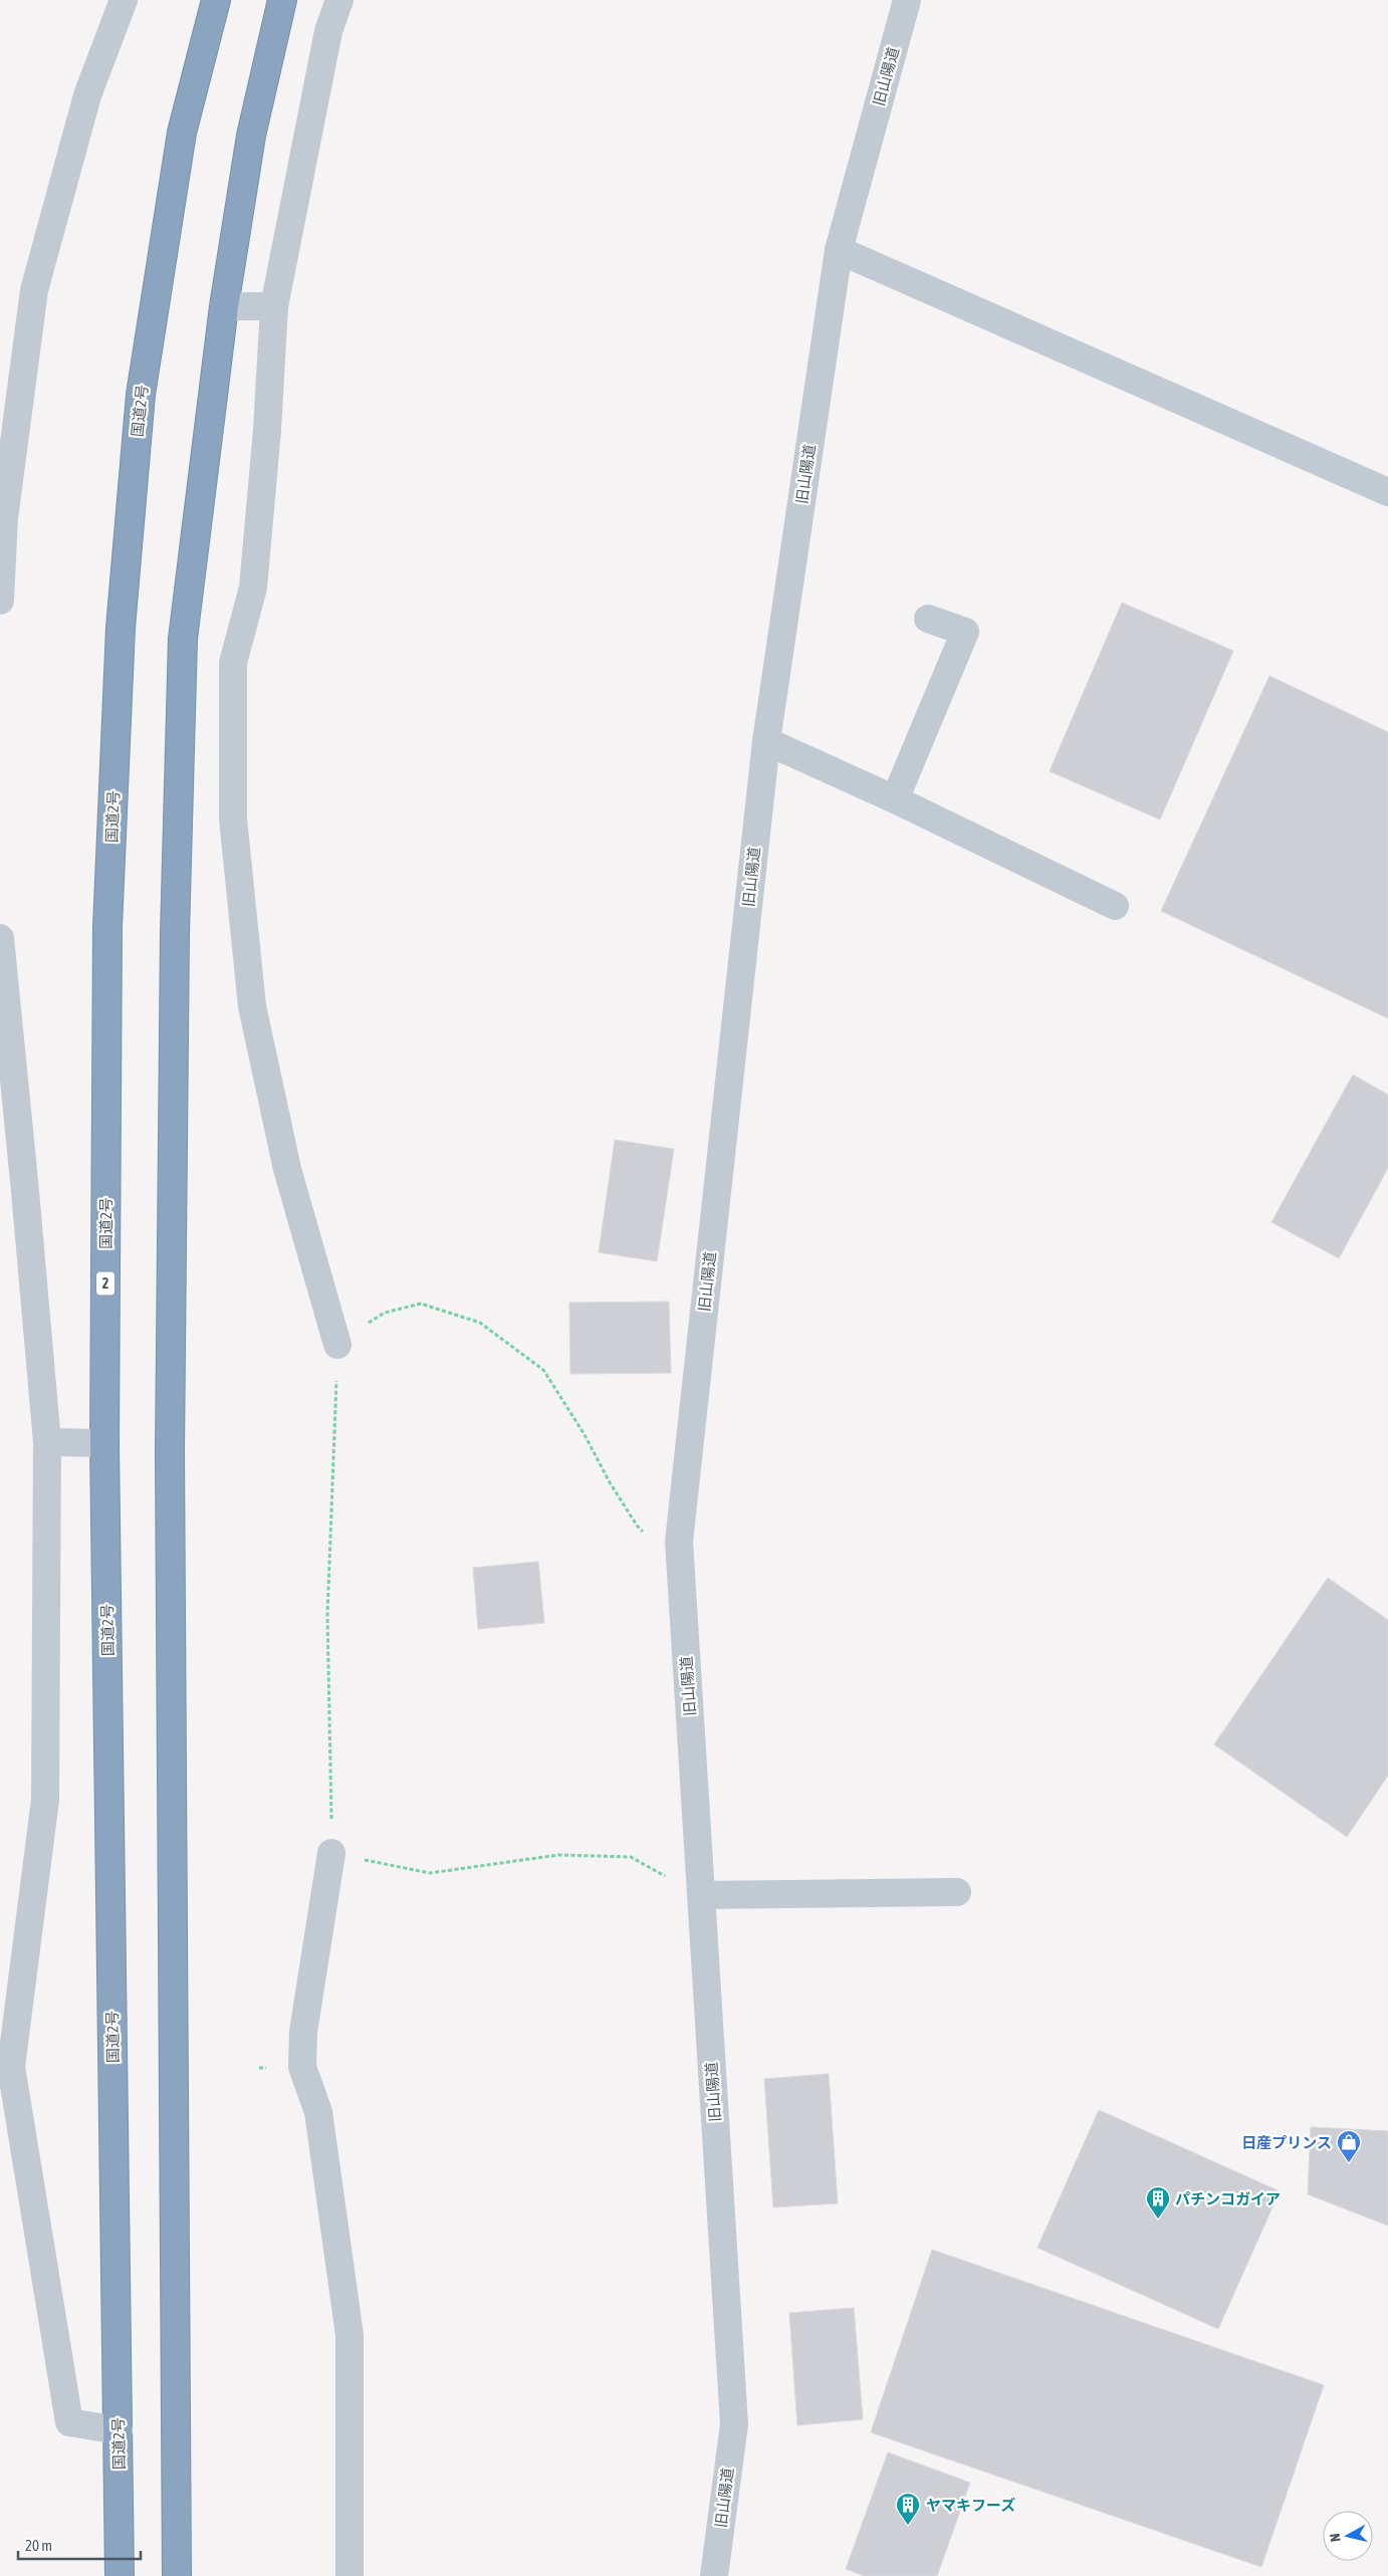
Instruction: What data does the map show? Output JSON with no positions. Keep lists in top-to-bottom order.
{
  "streets": {
    "highway": ["国道2号", "2"],
    "street": ["旧山陽道"]
  },
  "places": {
    "shop": ["日産プリンス"],
    "building": ["パチンコガイア", "ヤマキフーズ"]
  },
  "scale_bar": "20 m",
  "north": "left"
}
